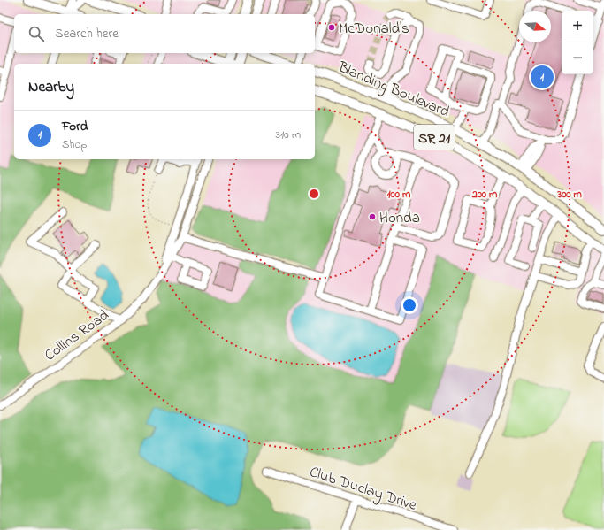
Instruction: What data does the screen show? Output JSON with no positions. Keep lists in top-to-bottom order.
{
  "streets": {
    "main road": ["Blanding Boulevard", "SR 21"],
    "street": ["Collins Road", "Club Duclay Drive"]
  },
  "places": ["McDonald's", "Honda"],
  "north": "right",
  "page": {
    "map_buttons": ["+", "−"],
    "search": "Search here",
    "pins": "1",
    "heading": "Nearby",
    "list": [
      {
        "mark": "1",
        "name": "Ford",
        "note": "Shop",
        "value": "310 m"
      }
    ]
  },
  "rings": ["100 m", "200 m", "300 m"]
}
